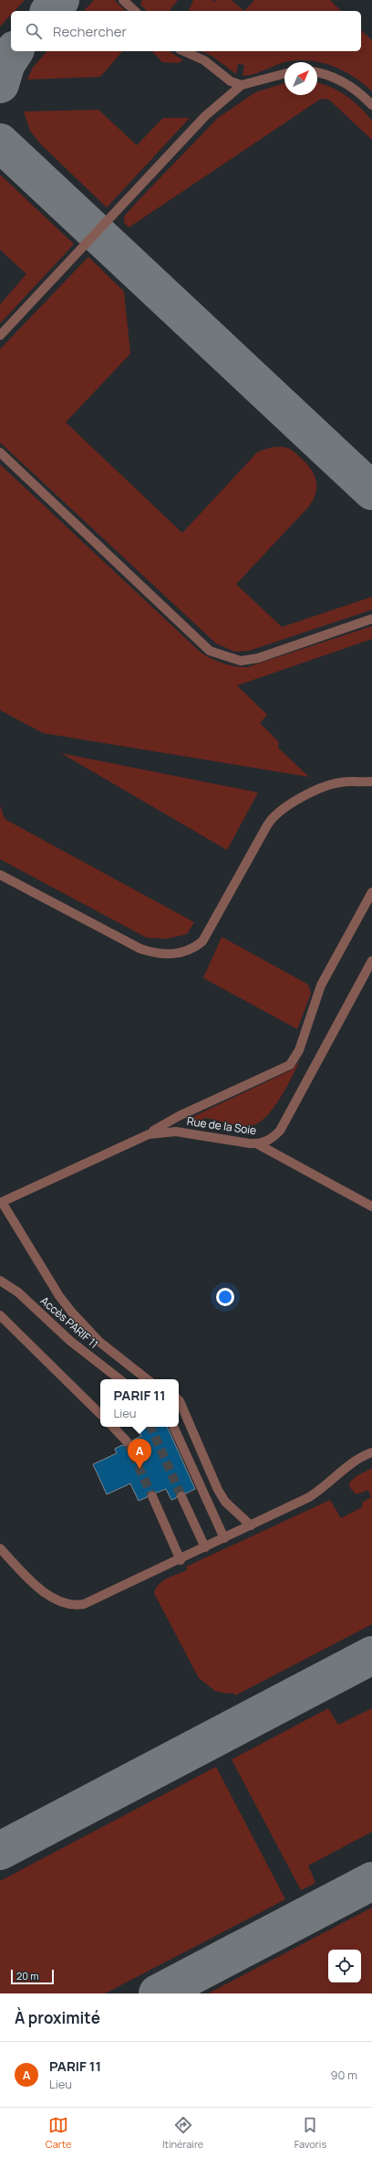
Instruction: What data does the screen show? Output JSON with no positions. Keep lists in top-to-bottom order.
{
  "streets": {
    "street": ["Rue de la Soie", "Accès PARIF 11"]
  },
  "scale_bar": "20 m",
  "north": "top right",
  "page": {
    "search": "Rechercher",
    "popup": ["PARIF 11", "Lieu"],
    "pins": "A",
    "scale": "20 m",
    "heading": "À proximité",
    "list": [
      {
        "mark": "A",
        "name": "PARIF 11",
        "note": "Lieu",
        "value": "90 m"
      }
    ],
    "nav": ["Carte", "Itinéraire", "Favoris"]
  }
}
